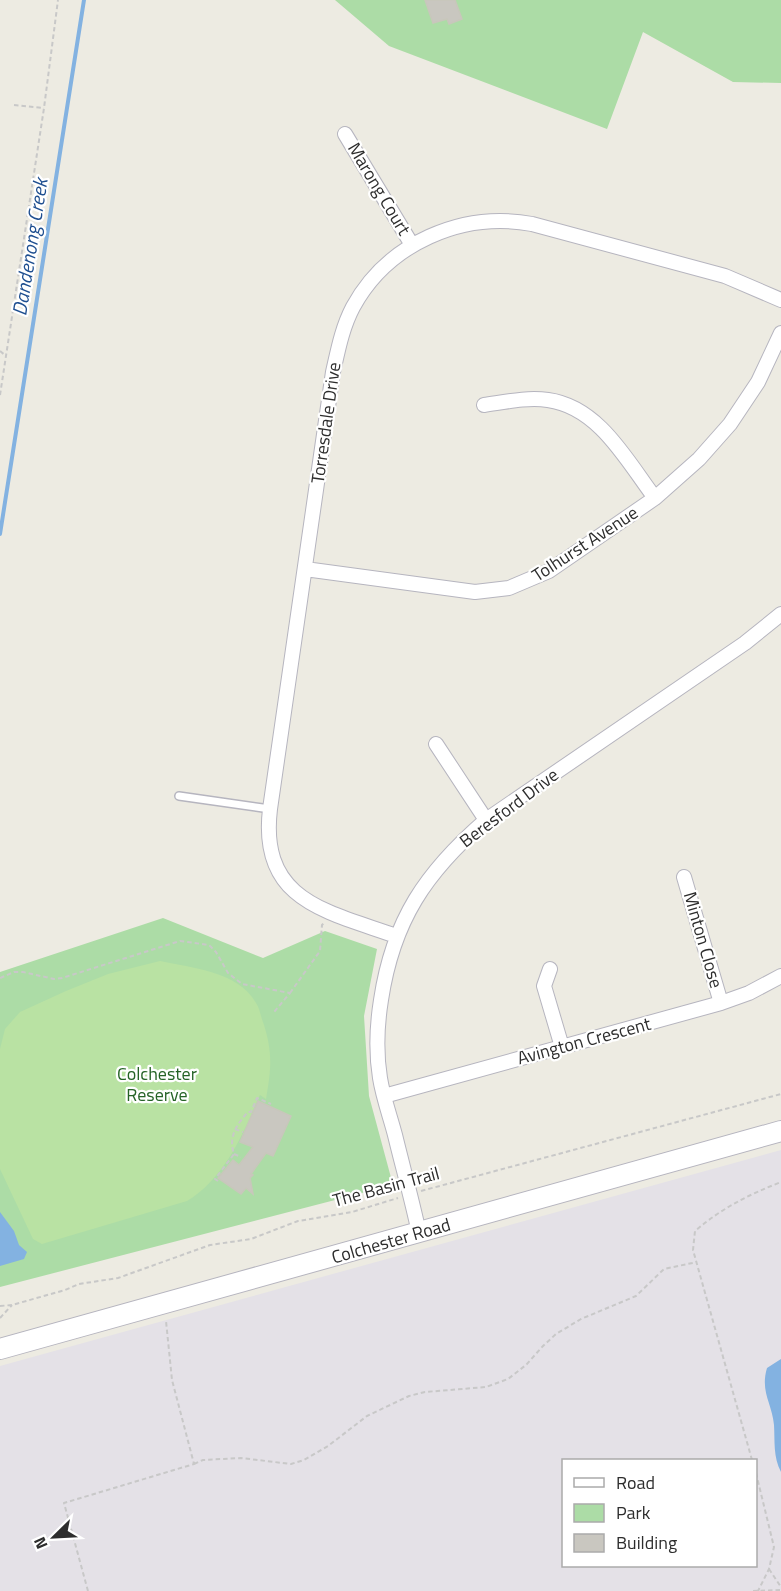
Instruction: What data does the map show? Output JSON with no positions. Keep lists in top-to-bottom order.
{
  "streets": {
    "main road": ["Colchester Road"],
    "street": [
      "Marong Court",
      "Torresdale Drive",
      "Tolhurst Avenue",
      "Beresford Drive",
      "Minton Close",
      "Avington Crescent"
    ],
    "path": ["The Basin Trail"]
  },
  "crossings": [
    ["Marong Court", "Torresdale Drive"],
    ["Torresdale Drive", "Tolhurst Avenue"],
    ["Torresdale Drive", "Beresford Drive"],
    ["Beresford Drive", "Avington Crescent"],
    ["Beresford Drive", "The Basin Trail"],
    ["Beresford Drive", "Colchester Road"],
    ["Minton Close", "Avington Crescent"]
  ],
  "water": ["Dandenong Creek"],
  "parks": ["Colchester Reserve"],
  "legend": ["Road", "Park", "Building"],
  "north": "bottom left"
}
